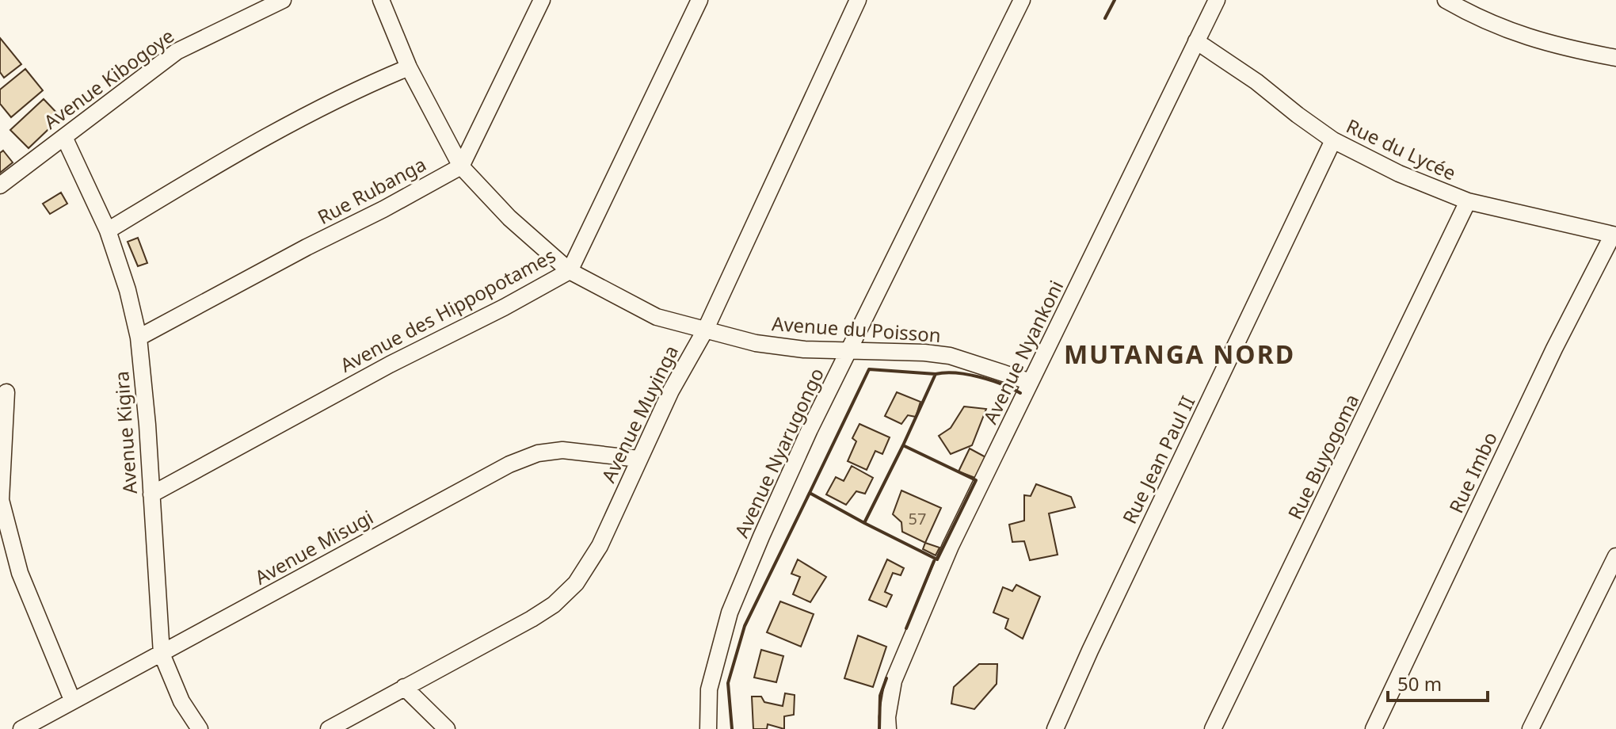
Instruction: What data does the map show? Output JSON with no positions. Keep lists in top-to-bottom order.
{
  "streets": {
    "street": [
      "Avenue Kibogoye",
      "Rue du Lycée",
      "Rue Rubanga",
      "Avenue des Hippopotames",
      "Avenue du Poisson",
      "Avenue Nyankoni",
      "Avenue Muyinga",
      "Avenue Kigira",
      "Avenue Nyarugongo",
      "Rue Buyogoma",
      "Rue Jean Paul II",
      "Rue Imbo",
      "Avenue Misugi"
    ]
  },
  "crossings": [
    ["Avenue Kibogoye", "Avenue Kigira"],
    ["Rue du Lycée", "Avenue Nyankoni"],
    ["Rue du Lycée", "Rue Buyogoma"],
    ["Rue du Lycée", "Rue Jean Paul II"],
    ["Rue du Lycée", "Rue Imbo"],
    ["Rue Rubanga", "Avenue du Poisson"],
    ["Rue Rubanga", "Avenue Kigira"],
    ["Avenue des Hippopotames", "Avenue du Poisson"],
    ["Avenue des Hippopotames", "Avenue Kigira"],
    ["Avenue du Poisson", "Avenue Nyankoni"],
    ["Avenue du Poisson", "Avenue Muyinga"],
    ["Avenue du Poisson", "Avenue Nyarugongo"],
    ["Avenue Muyinga", "Avenue Misugi"],
    ["Avenue Kigira", "Avenue Misugi"]
  ],
  "districts": ["MUTANGA NORD"],
  "house_numbers": ["57"],
  "scale_bar": "50 m"
}
